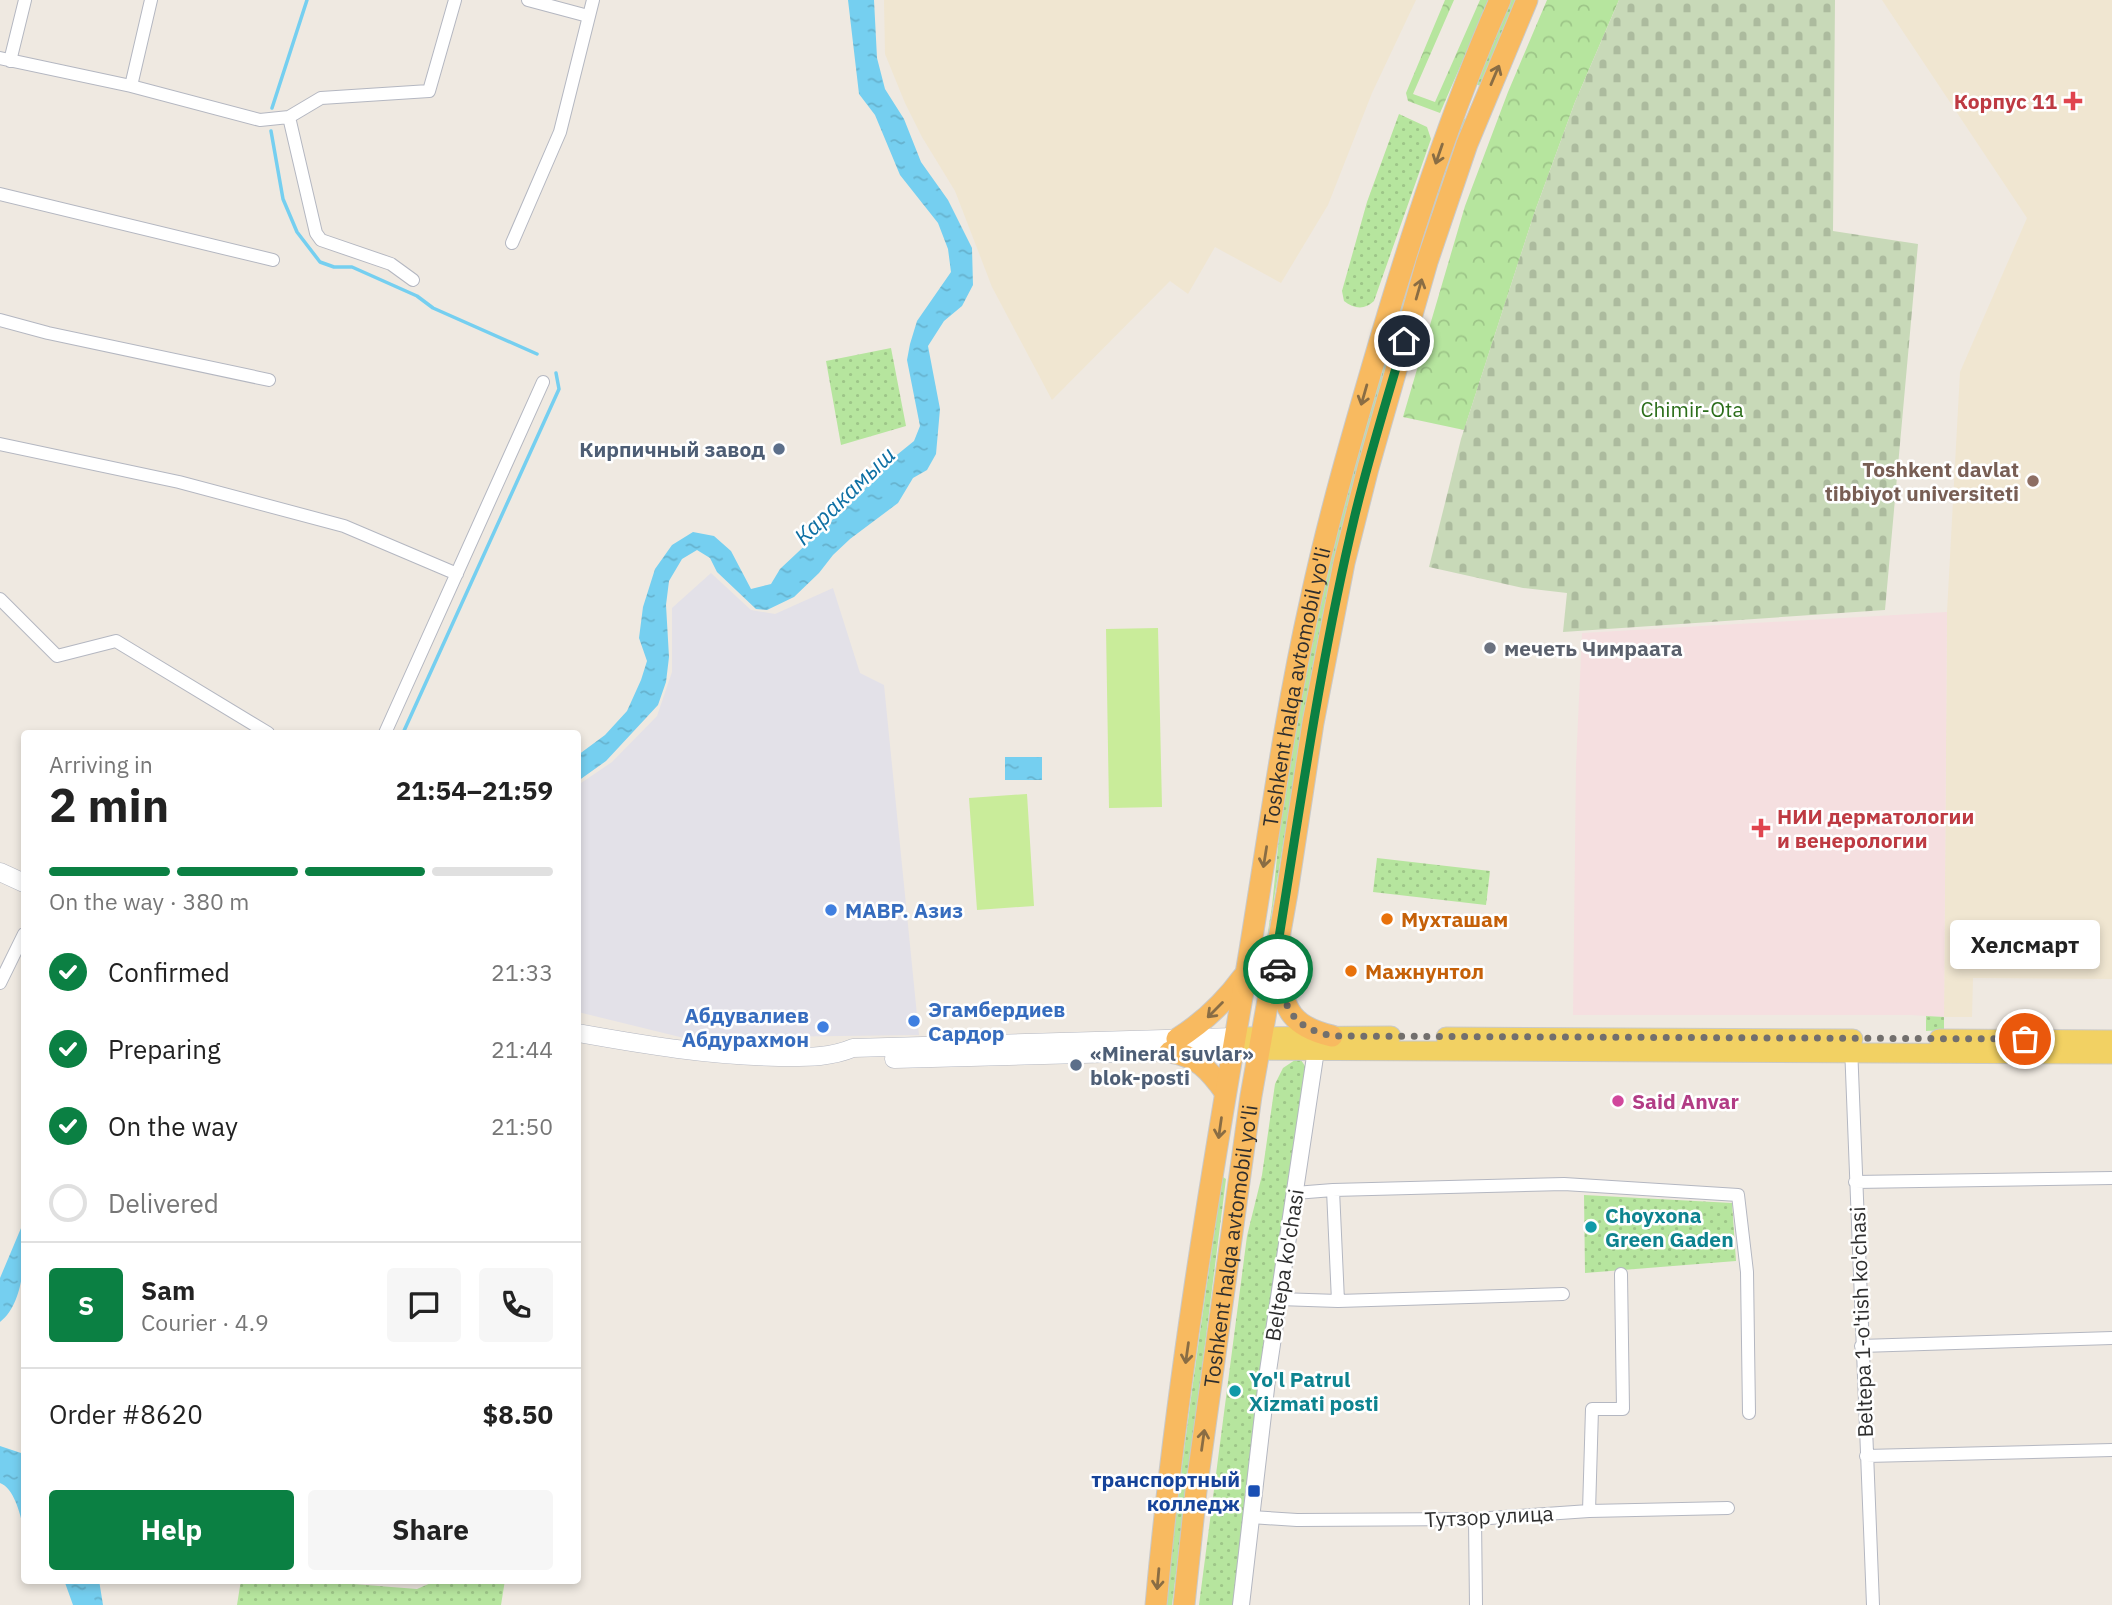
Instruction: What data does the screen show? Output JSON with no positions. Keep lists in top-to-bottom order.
{
  "streets": {
    "highway": ["Toshkent halqa avtomobil yo'li"],
    "street": ["Beltepa ko'chasi", "Beltepa 1-o'tish ko'chasi", "Тутзор улица"]
  },
  "crossings": [
    ["Beltepa ko'chasi", "Тутзор улица"]
  ],
  "water": ["Каракамыш"],
  "parks": ["Chimir-Ota"],
  "places": {
    "health": ["Корпус 11", "НИИ дерматологии и венерологии"],
    "other": [
      "Кирпичный завод",
      "Toshkent davlat tibbiyot universiteti",
      "мечеть Чимраата",
      "МАВР. Азиз",
      "Мухташам",
      "Мажнунтол",
      "Эгамбердиев Сардор",
      "Абдувалиев Абдурахмон",
      "Хелсмарт",
      "«Mineral suvlar» blok-posti",
      "Said Anvar",
      "Choyxona Green Gaden",
      "Yo'l Patrul Xizmati posti"
    ],
    "transit": ["транспортный колледж"]
  },
  "page": {
    "heading": ["2 min", "Arriving in", "21:54–21:59"],
    "panel": [
      "Sam",
      "Courier · 4.9",
      "Order #8620",
      "$8.50"
    ],
    "bar": "On the way · 380 m",
    "bubble": "Хелсмарт",
    "list": [
      ["Confirmed", "21:33"],
      ["Preparing", "21:44"],
      ["On the way", "21:50"],
      "Delivered"
    ],
    "round": "S",
    "buttons": ["Help", "Share"]
  }
}
